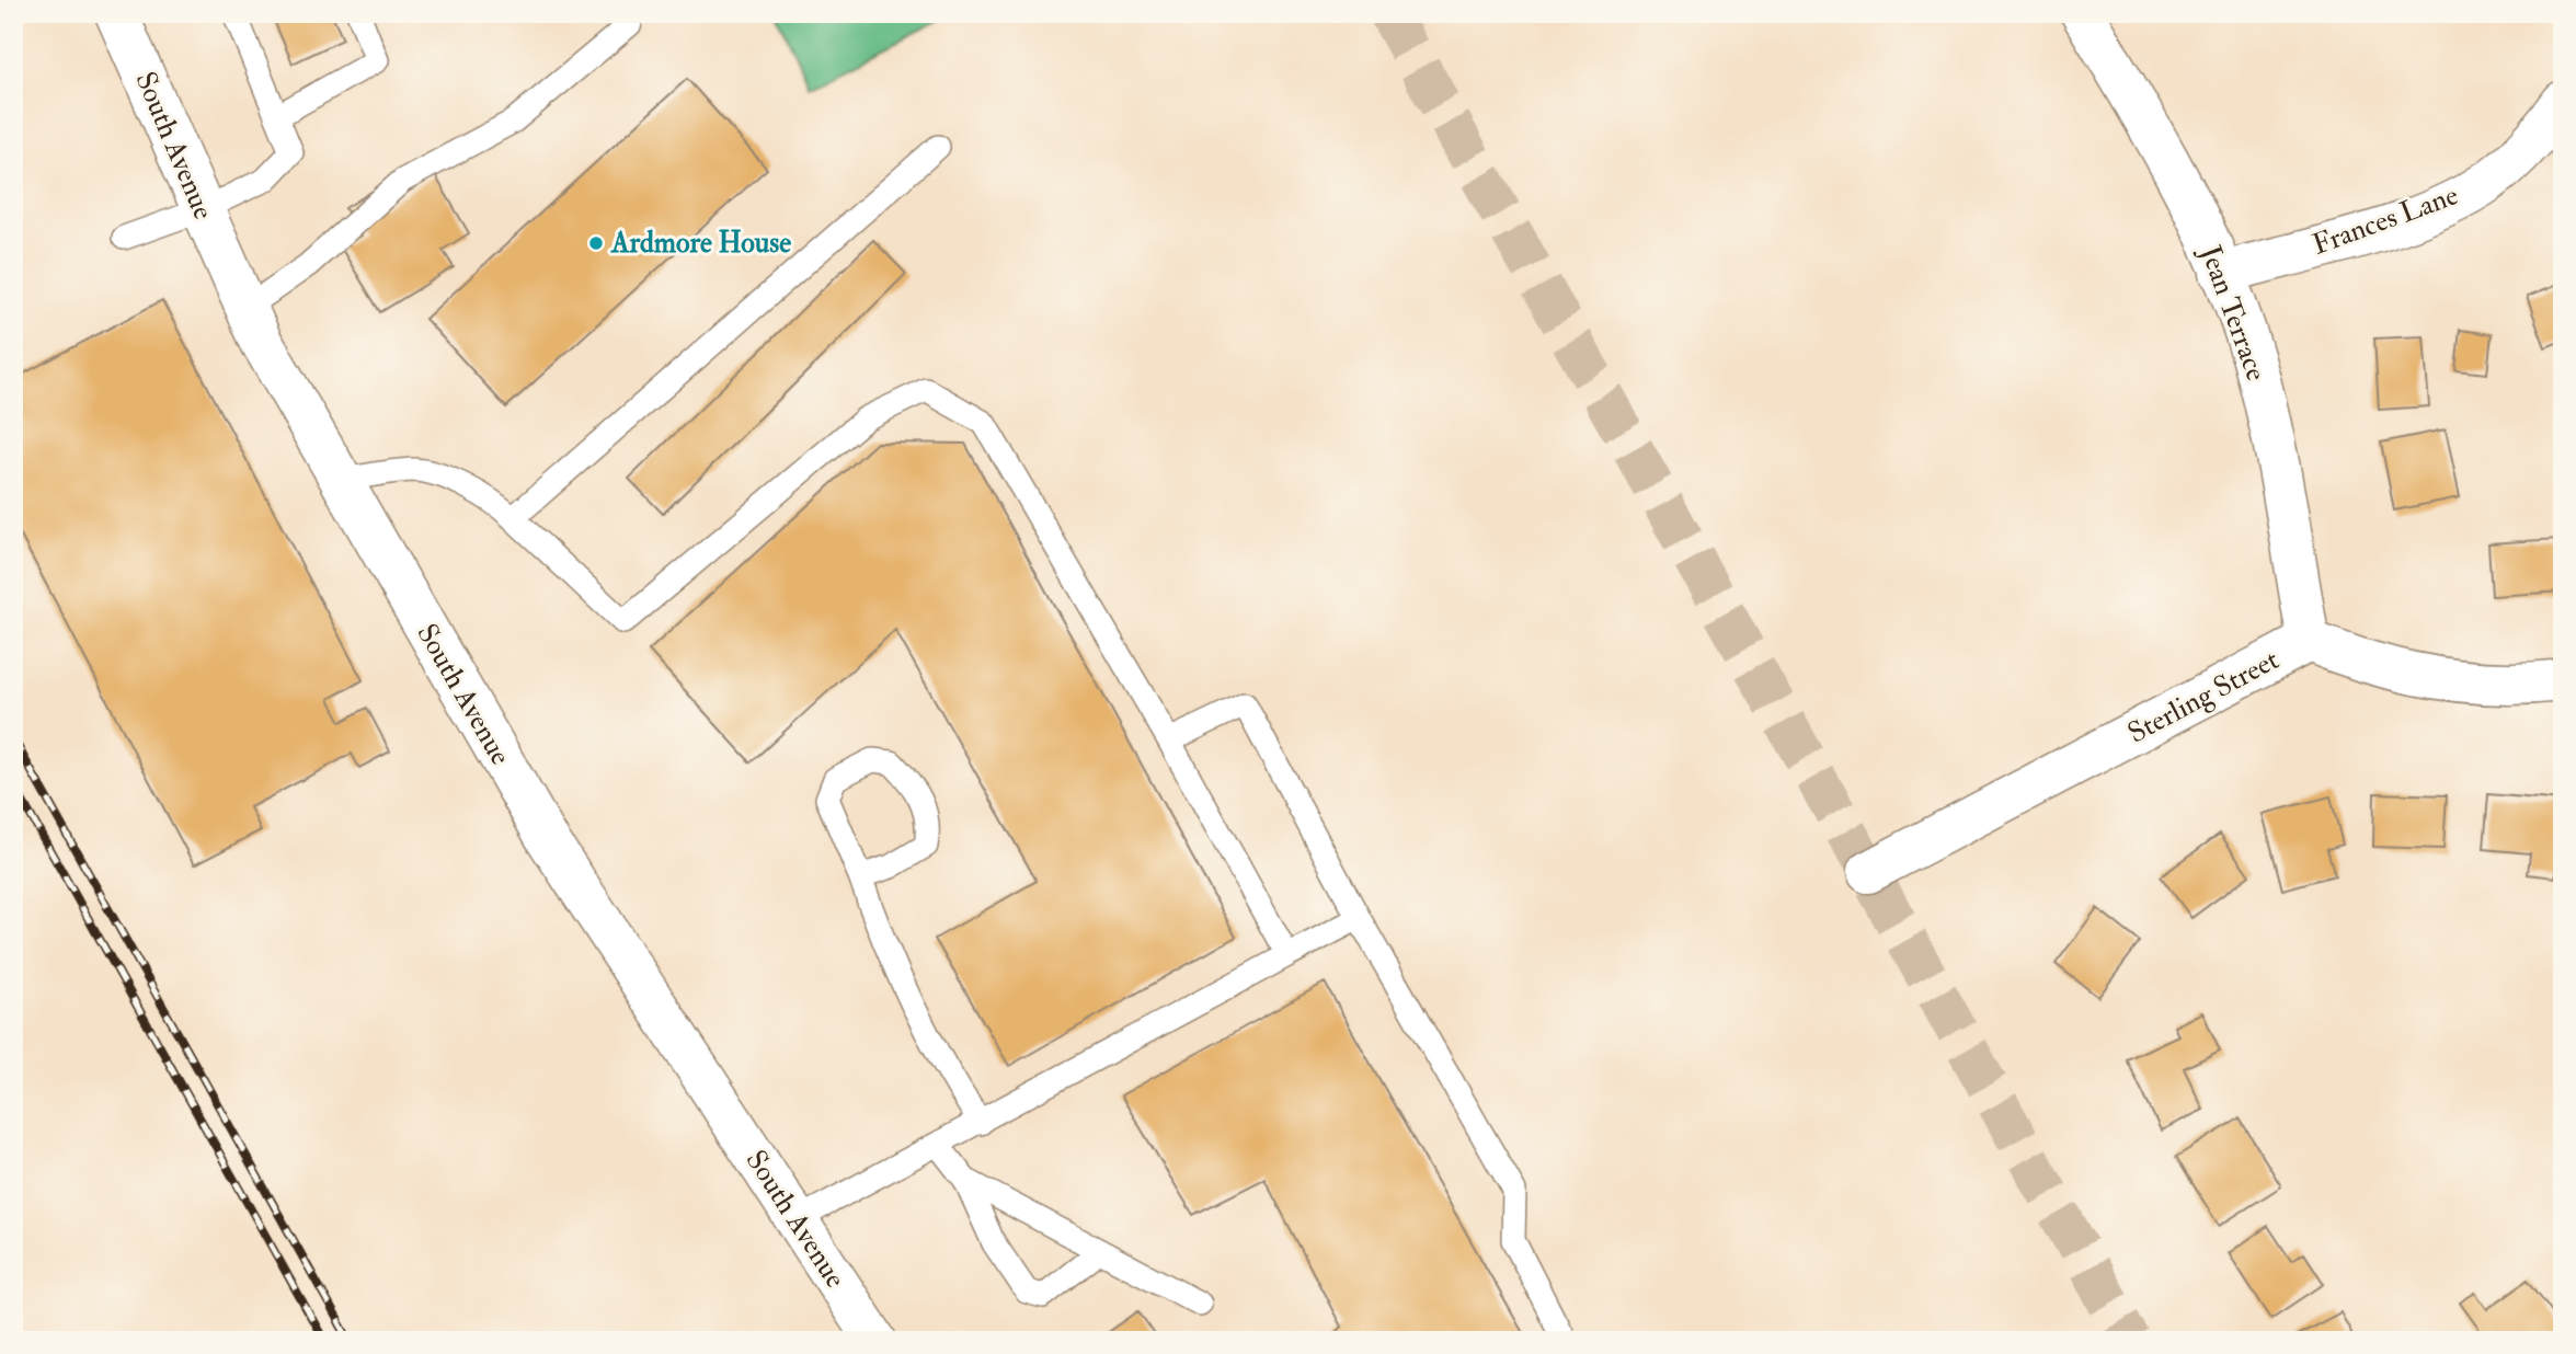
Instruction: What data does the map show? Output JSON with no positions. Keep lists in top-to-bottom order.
{
  "streets": {
    "street": [
      "South Avenue",
      "Frances Lane",
      "Jean Terrace",
      "Sterling Street"
    ]
  },
  "crossings": [
    ["Frances Lane", "Jean Terrace"],
    ["Jean Terrace", "Sterling Street"]
  ],
  "places": ["Ardmore House"]
}
